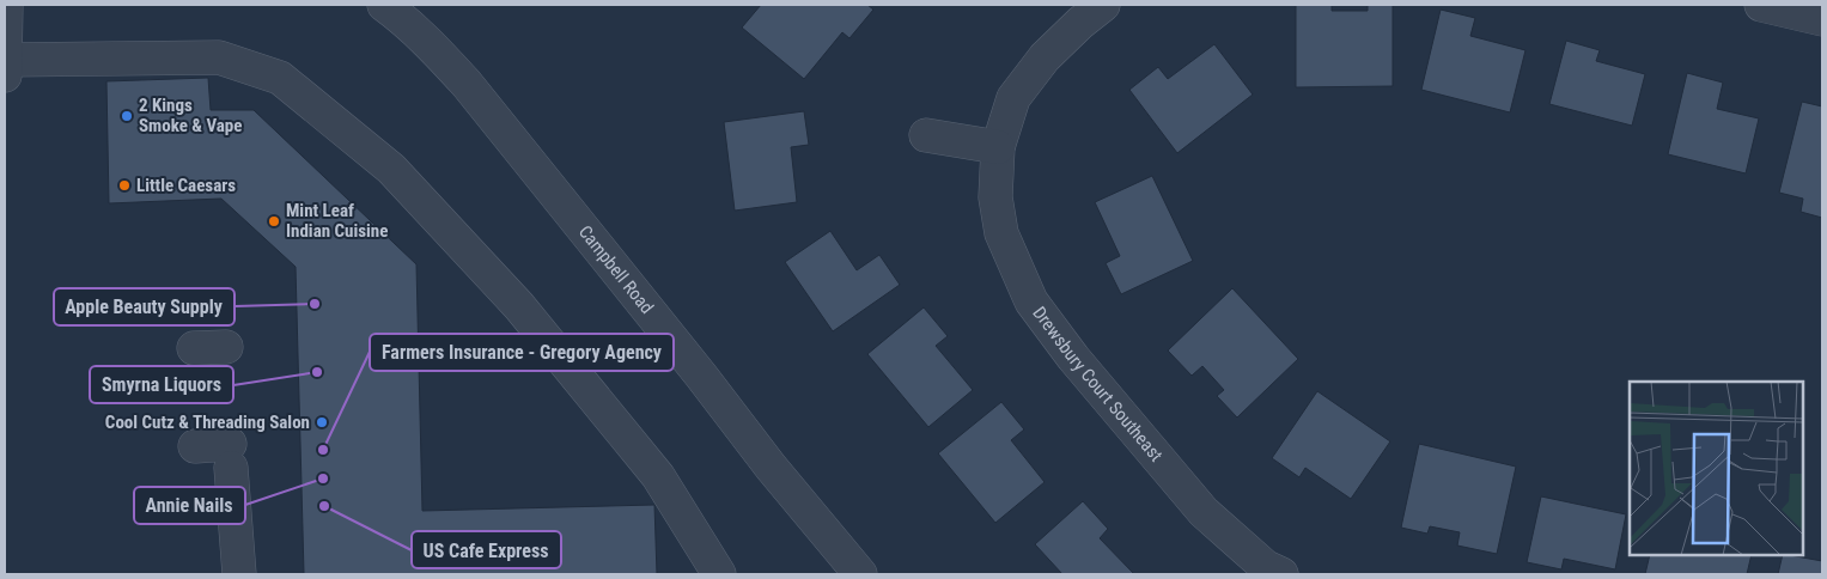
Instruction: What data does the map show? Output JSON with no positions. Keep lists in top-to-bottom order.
{
  "streets": {
    "street": ["Campbell Road", "Drewsbury Court Southeast"]
  },
  "places": [
    "2 Kings Smoke & Vape",
    "Little Caesars",
    "Mint Leaf Indian Cuisine",
    "Apple Beauty Supply",
    "Smyrna Liquors",
    "Cool Cutz & Threading Salon",
    "Farmers Insurance - Gregory Agency",
    "Annie Nails",
    "US Cafe Express"
  ]
}
